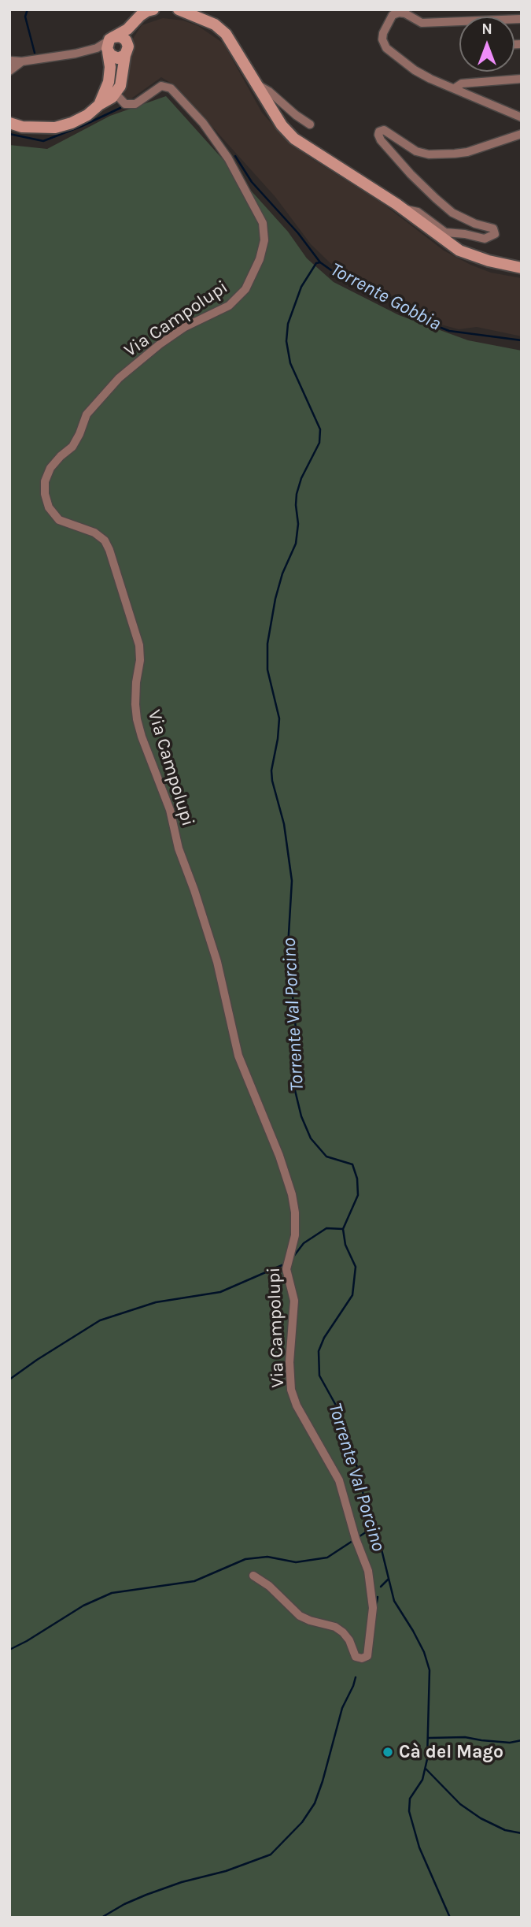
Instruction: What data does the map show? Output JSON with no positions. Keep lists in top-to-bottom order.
{
  "streets": {
    "street": ["Via Campolupi"]
  },
  "water": ["Torrente Gobbia", "Torrente Val Porcino"],
  "places": ["Cà del Mago"],
  "north": "top"
}
